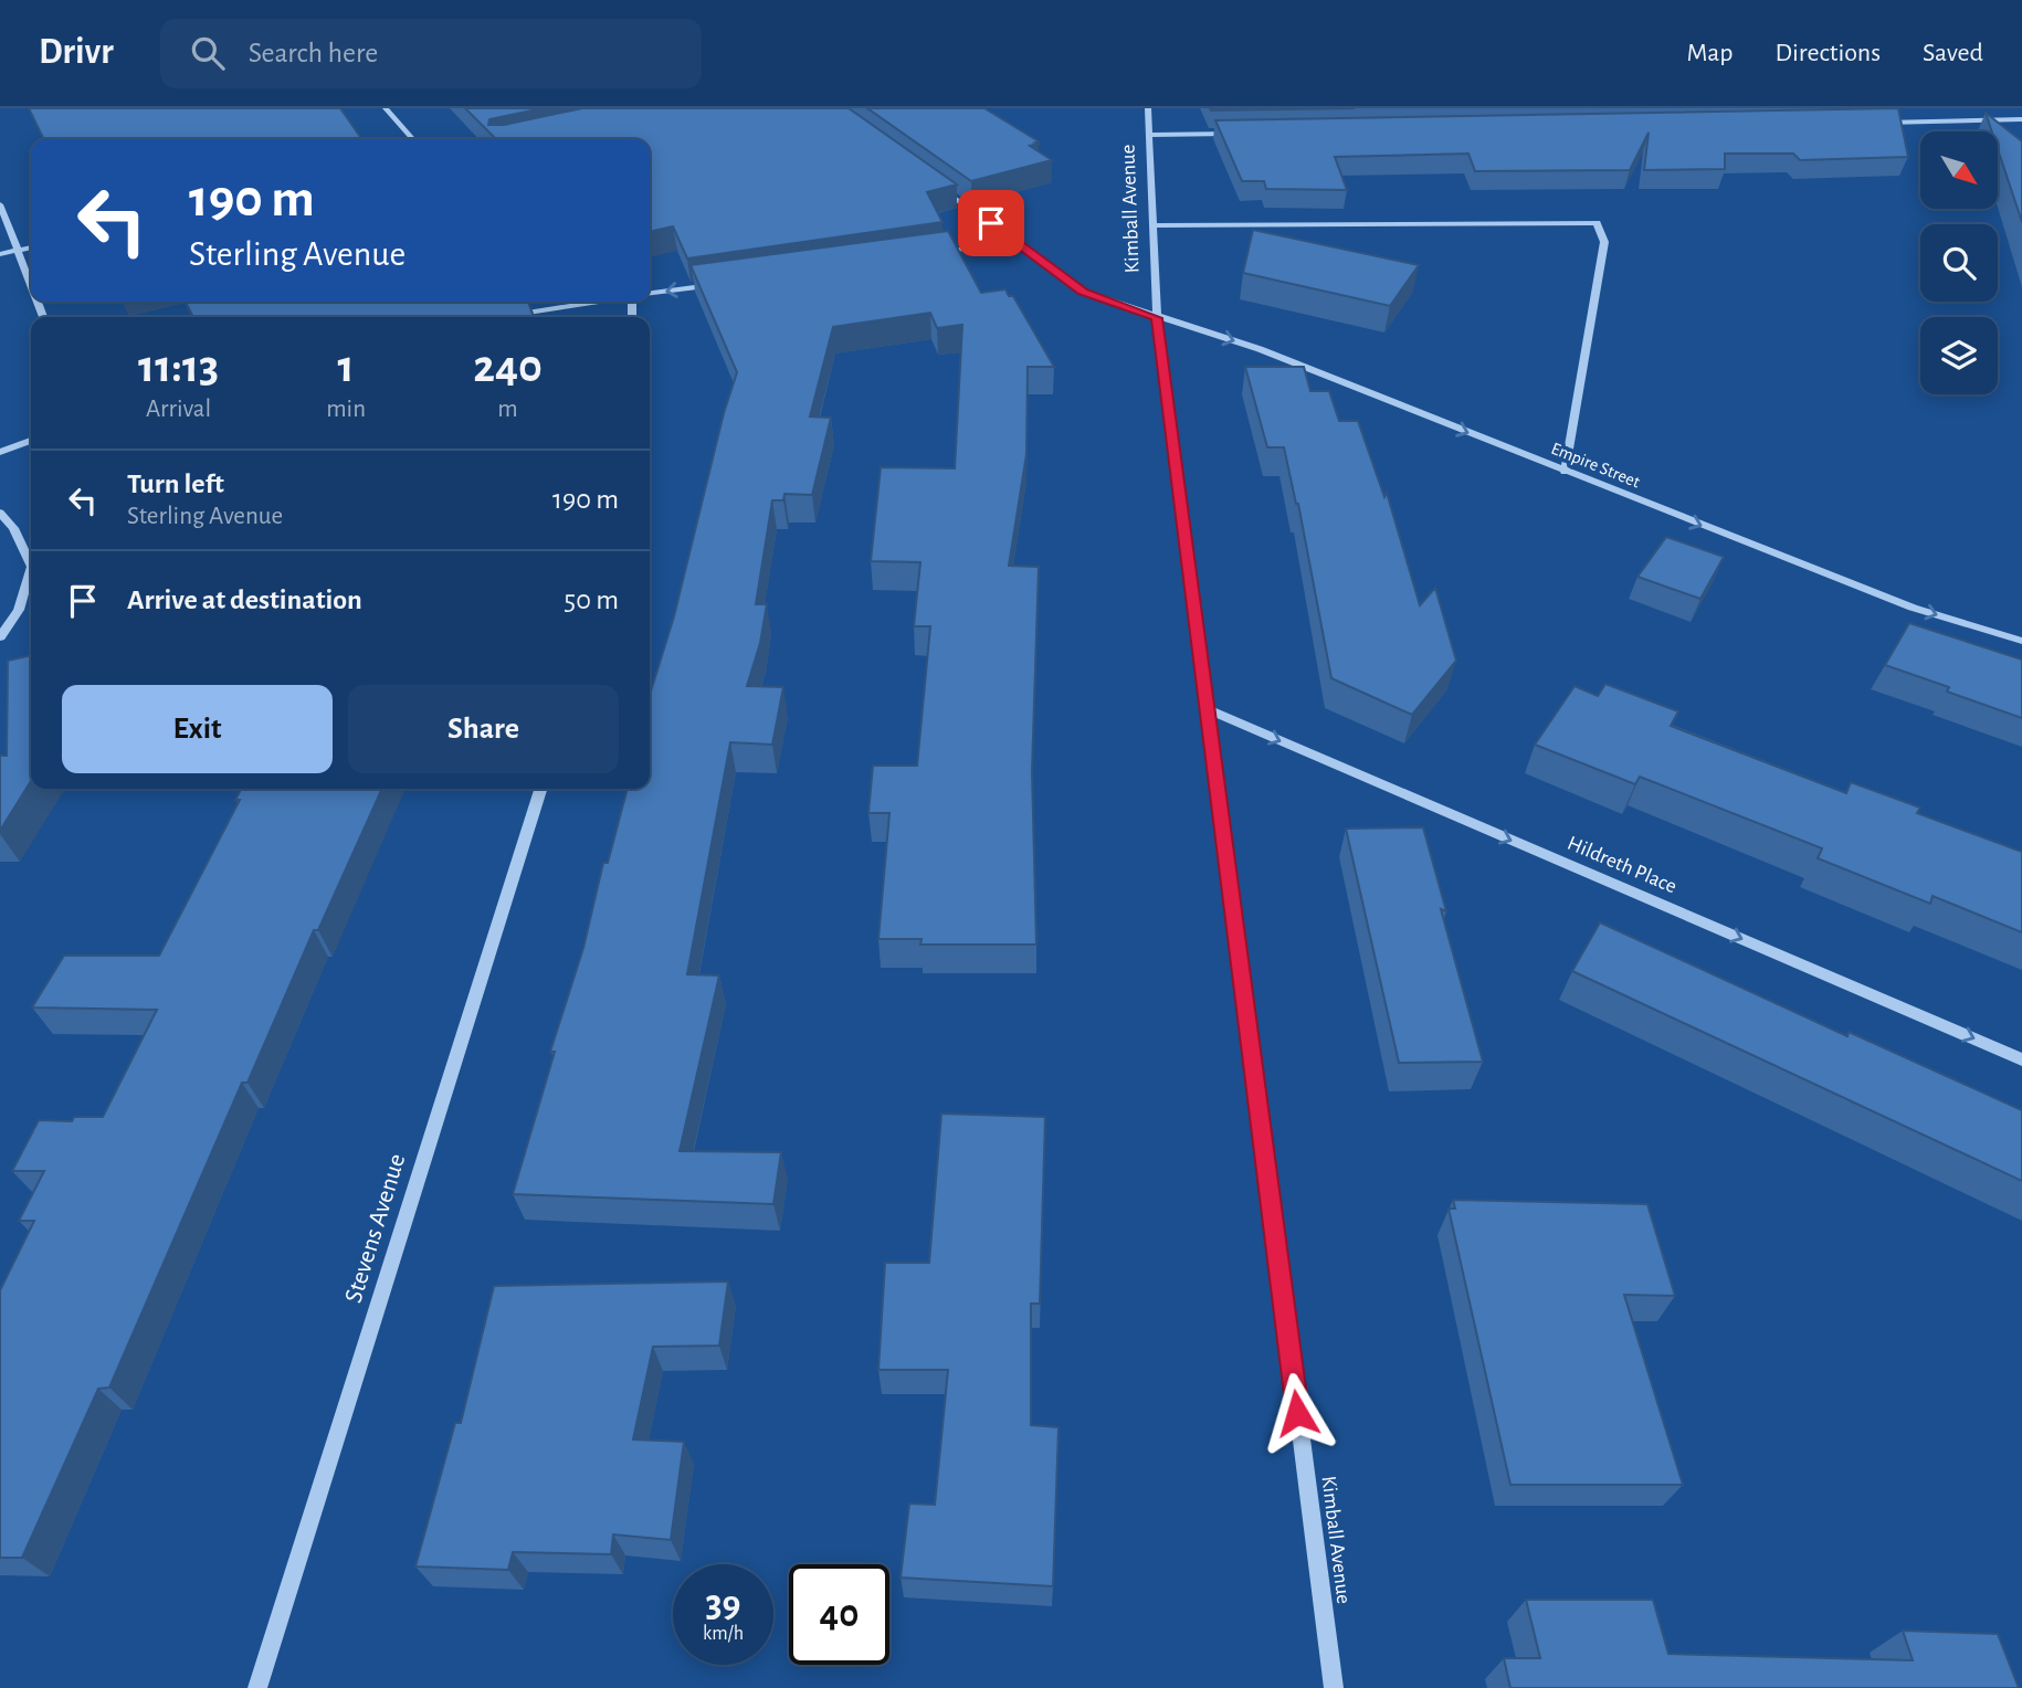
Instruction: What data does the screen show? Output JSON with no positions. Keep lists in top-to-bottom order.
{
  "streets": {
    "street": [
      "Kimball Avenue",
      "Empire Street",
      "Hildreth Place",
      "Stevens Avenue"
    ]
  },
  "crossings": [
    ["Kimball Avenue", "Empire Street"],
    ["Kimball Avenue", "Hildreth Place"]
  ],
  "one_way": ["Empire Street", "Hildreth Place"],
  "north": "bottom right",
  "page": {
    "header": "Drivr",
    "search": "Search here",
    "nav": ["Map", "Directions", "Saved"],
    "turn": ["190 m", "Sterling Avenue"],
    "eta": [
      "11:13",
      "Arrival",
      "1",
      "min",
      "240",
      "m"
    ],
    "list": [
      {
        "name": "Turn left",
        "note": "Sterling Avenue",
        "value": "190 m"
      },
      {
        "name": "Arrive at destination",
        "value": "50 m"
      }
    ],
    "buttons": ["Exit", "Share"],
    "speed": "39 km/h",
    "limit": "40"
  }
}
